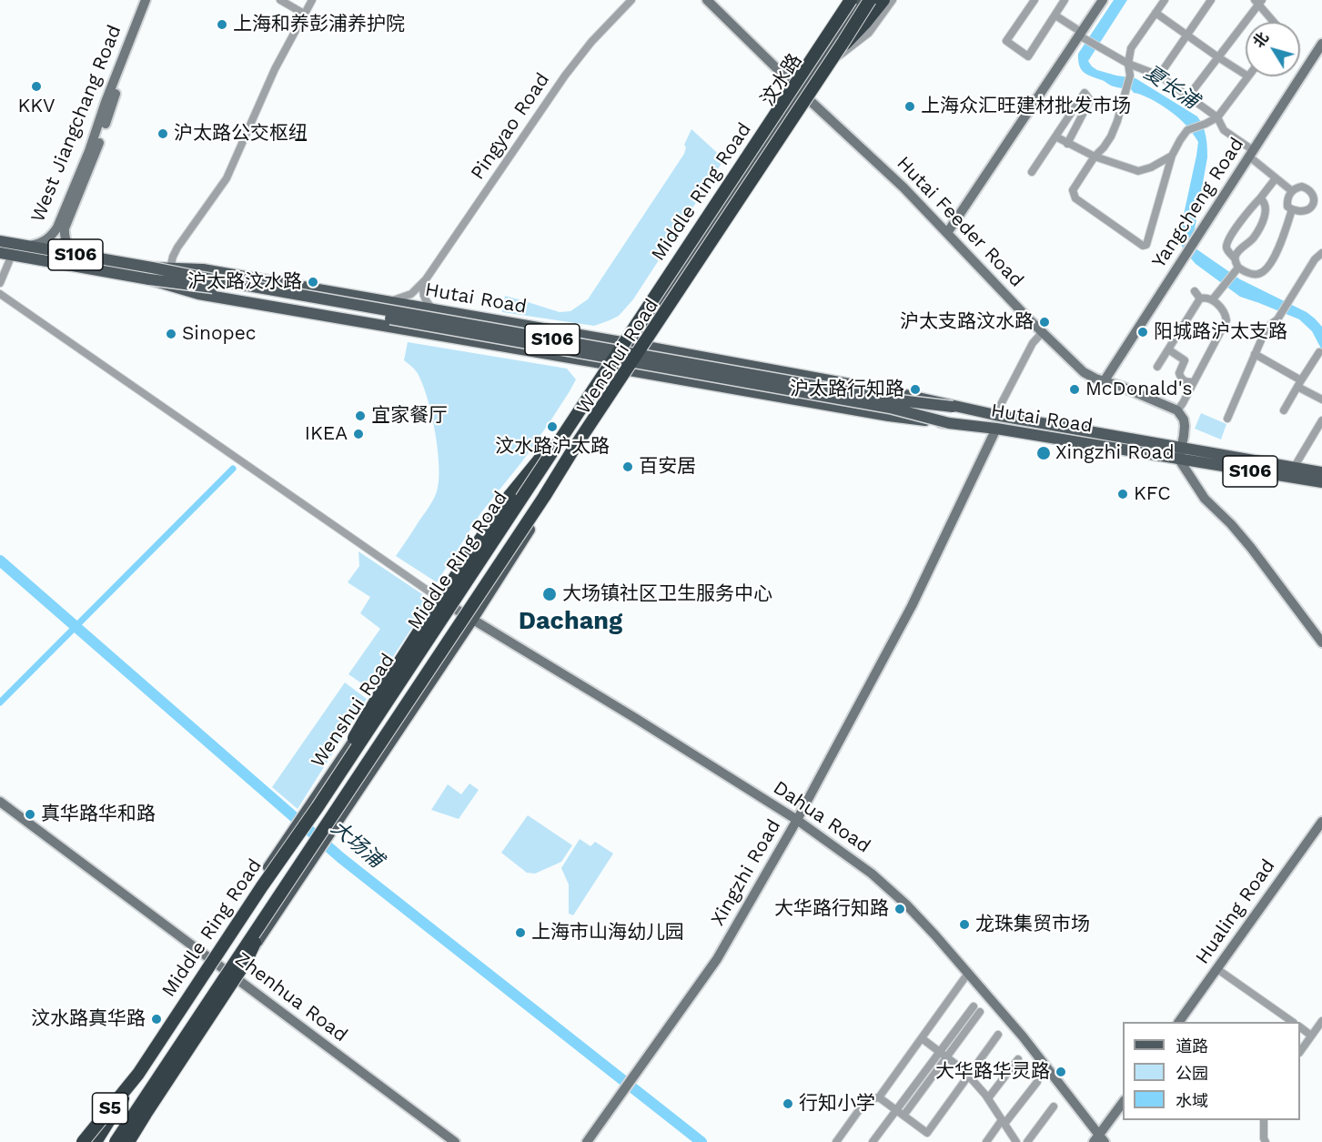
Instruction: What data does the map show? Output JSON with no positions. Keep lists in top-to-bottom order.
{
  "streets": {
    "highway": ["Middle Ring Road", "S5"],
    "main road": [
      "汶水路",
      "S106",
      "Hutai Road",
      "Wenshui Road"
    ],
    "street": [
      "West Jiangchang Road",
      "Pingyao Road",
      "Yangcheng Road",
      "Hutai Feeder Road",
      "Dahua Road",
      "Xingzhi Road",
      "Hualing Road",
      "Zhenhua Road"
    ]
  },
  "crossings": [
    ["汶水路", "Hutai Feeder Road"],
    ["汶水路", "Hutai Road"],
    ["汶水路", "Wenshui Road"],
    ["West Jiangchang Road", "Hutai Road"],
    ["Pingyao Road", "Hutai Road"],
    ["Middle Ring Road", "Wenshui Road"],
    ["Middle Ring Road", "S5"],
    ["Yangcheng Road", "Hutai Feeder Road"],
    ["Hutai Feeder Road", "Wenshui Road"],
    ["Hutai Road", "Wenshui Road"],
    ["Hutai Road", "Xingzhi Road"],
    ["Wenshui Road", "Dahua Road"],
    ["Wenshui Road", "Zhenhua Road"],
    ["Dahua Road", "Xingzhi Road"]
  ],
  "districts": ["Dachang"],
  "water": ["夏长浦", "大场浦"],
  "places": [
    "上海和养彭浦养护院",
    "KKV",
    "上海众汇旺建材批发市场",
    "沪太路公交枢纽",
    "沪太路汶水路",
    "沪太支路汶水路",
    "阳城路沪太支路",
    "Sinopec",
    "沪太路行知路",
    "McDonald's",
    "宜家餐厅",
    "汶水路沪太路",
    "IKEA",
    "Xingzhi Road",
    "百安居",
    "KFC",
    "大场镇社区卫生服务中心",
    "真华路华和路",
    "大华路行知路",
    "龙珠集贸市场",
    "上海市山海幼儿园",
    "汶水路真华路",
    "大华路华灵路",
    "行知小学"
  ],
  "legend": ["道路", "公园", "水域"],
  "north": "top left"
}
